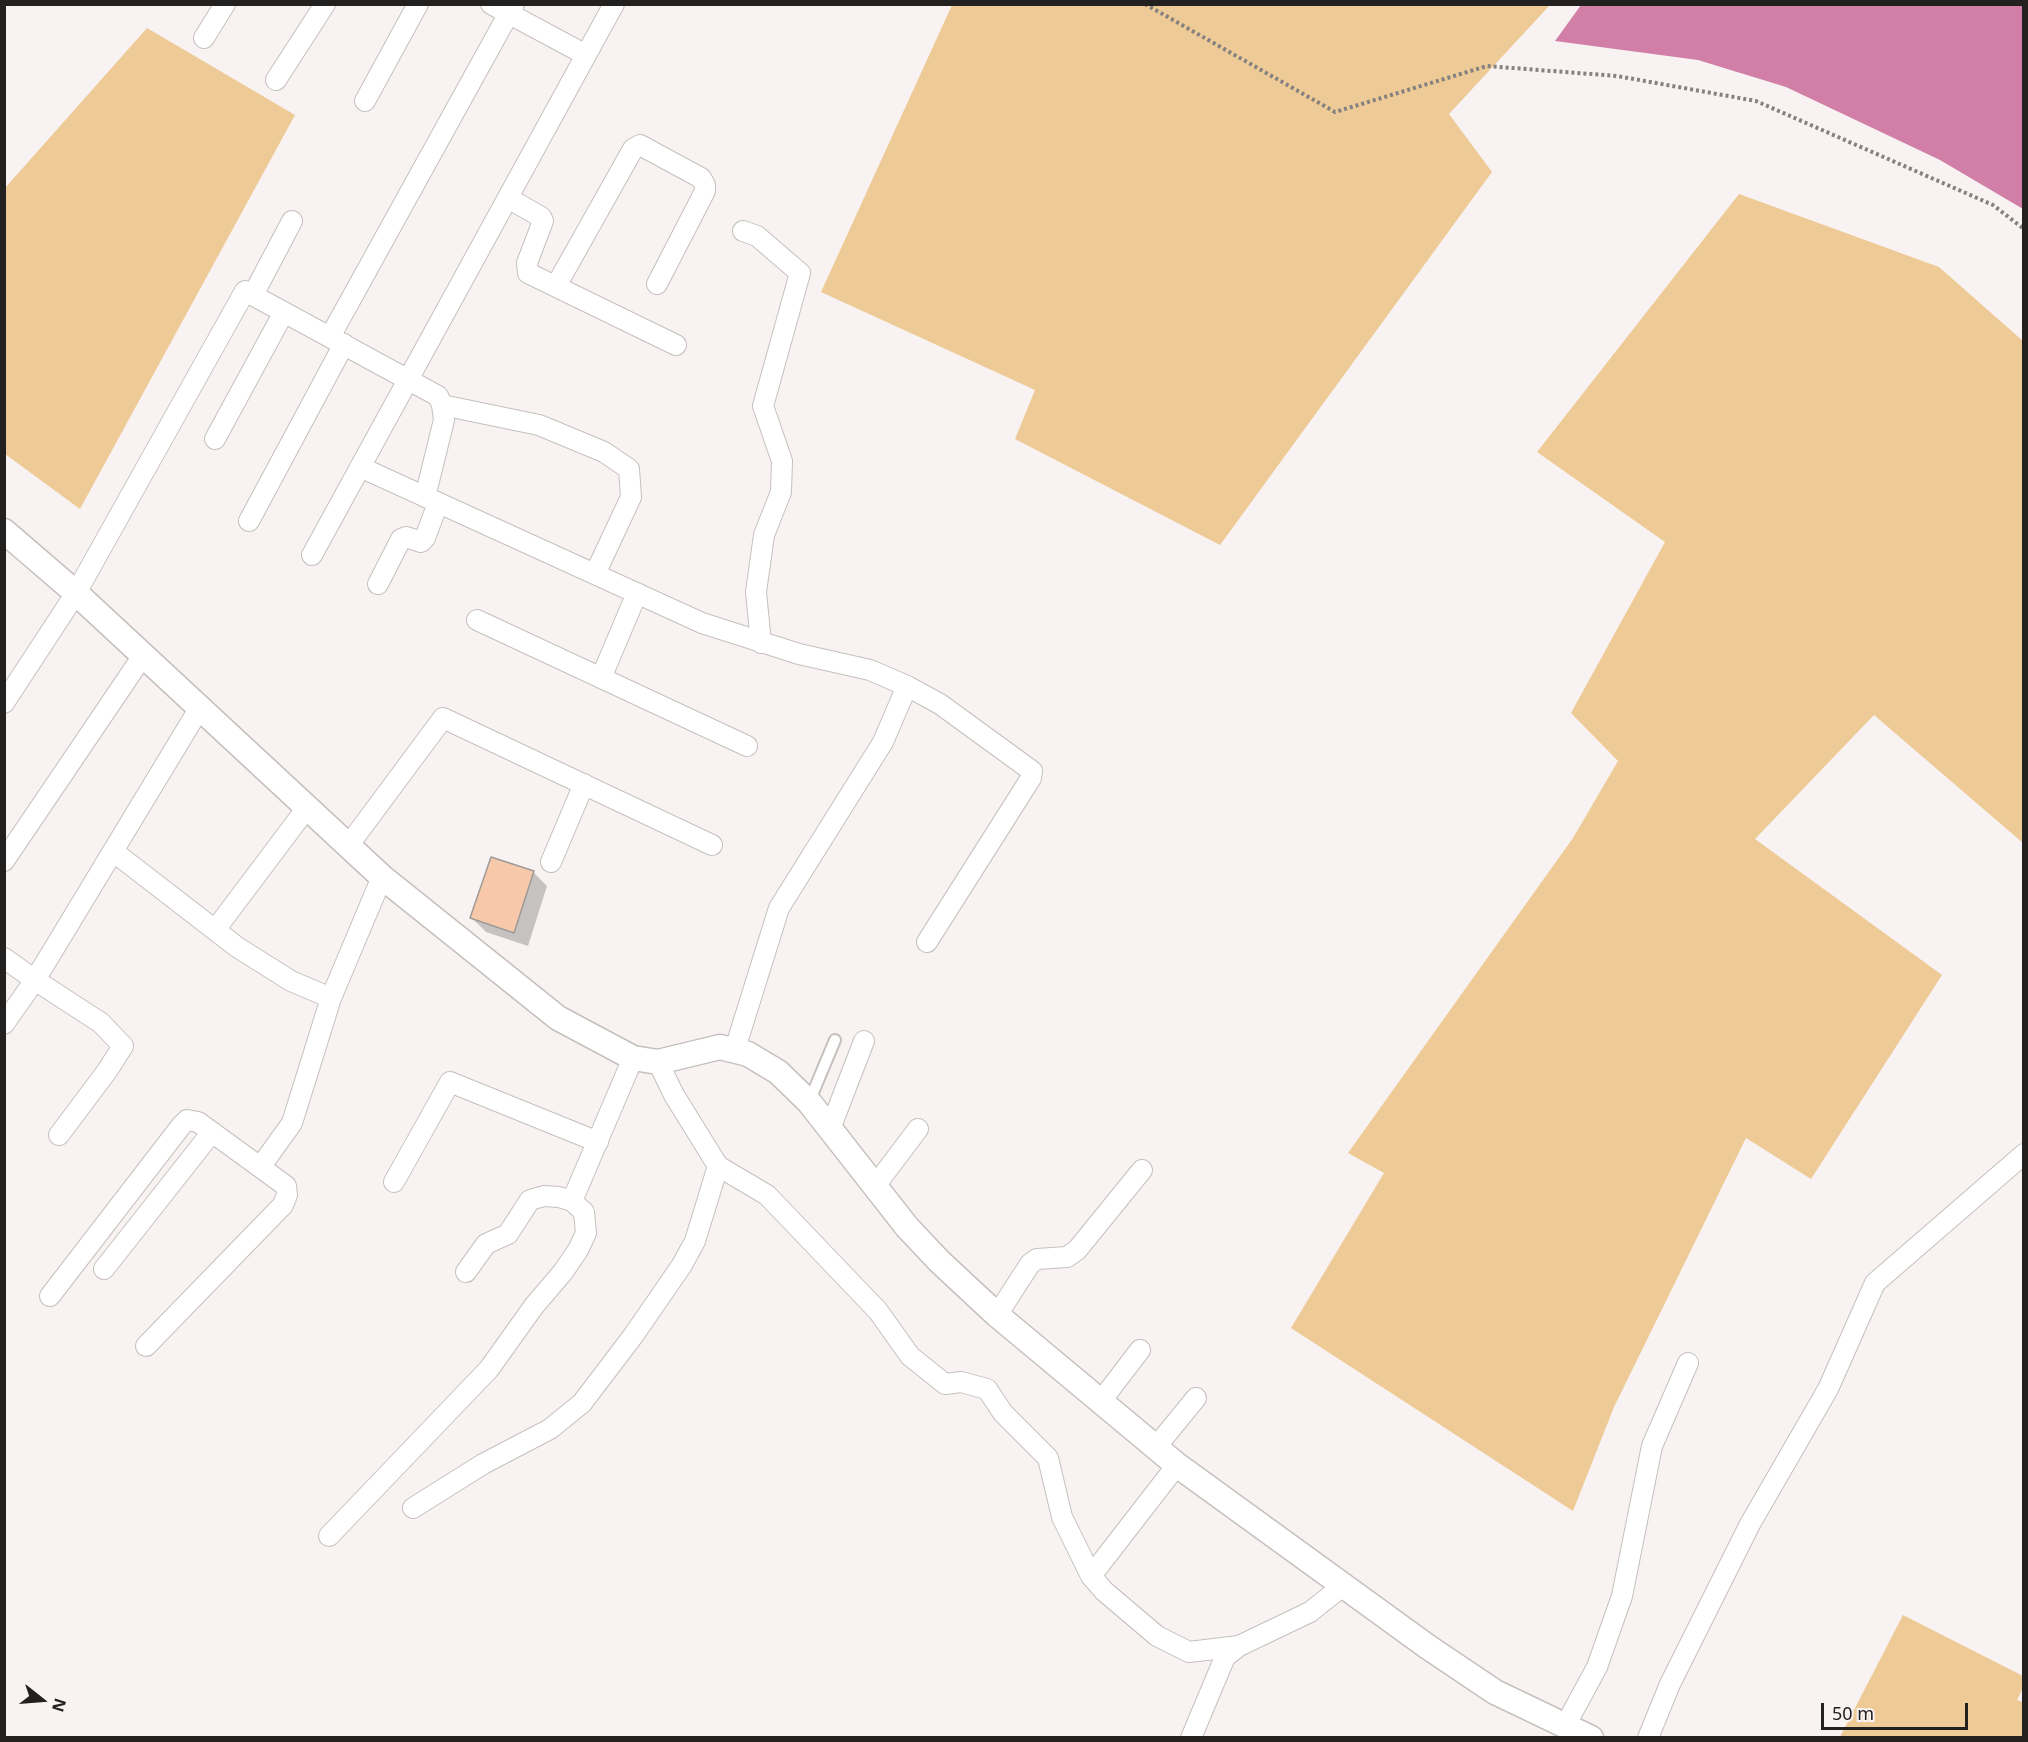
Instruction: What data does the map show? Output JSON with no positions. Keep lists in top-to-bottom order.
{
  "scale_bar": "50 m",
  "north": "right"
}
